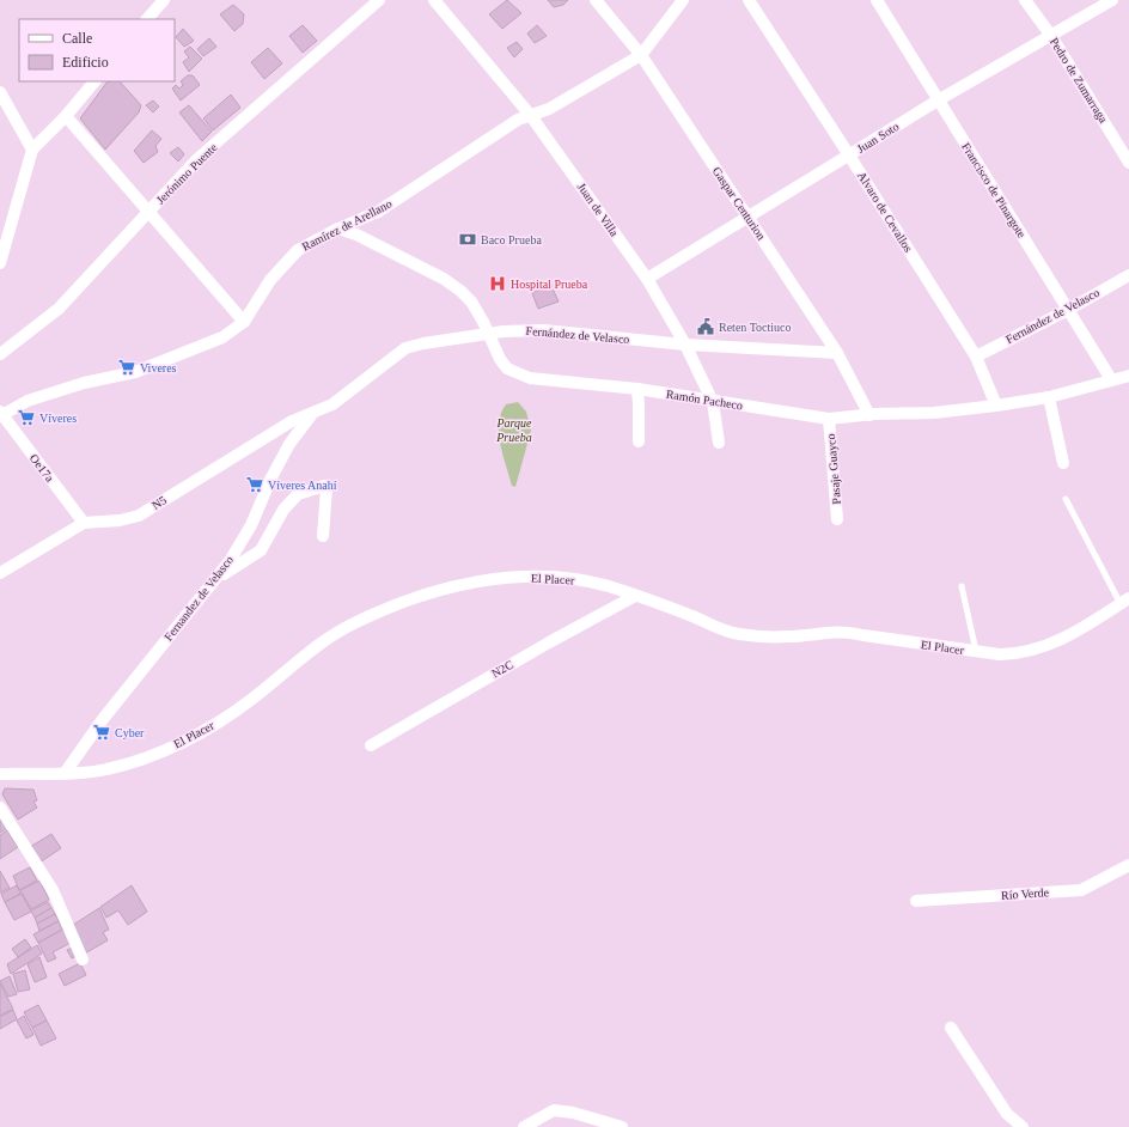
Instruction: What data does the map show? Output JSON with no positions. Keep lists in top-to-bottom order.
{
  "streets": {
    "street": [
      "Pedro de Zumarraga",
      "Juan Soto",
      "Jerónimo Puente",
      "Francisco de Pinargote",
      "Gaspar Centurion",
      "Juan de Villa",
      "Alvaro de Cevallos",
      "Ramírez de Arellano",
      "Fernández de Velasco",
      "Ramón Pacheco",
      "Oe17a",
      "Pasaje Guayco",
      "N5",
      "El Placer",
      "Fernandez de Velasco",
      "N2C",
      "Río Verde"
    ]
  },
  "crossings": [
    ["Pedro de Zumarraga", "Juan Soto"],
    ["Juan Soto", "Francisco de Pinargote"],
    ["Juan Soto", "Gaspar Centurion"],
    ["Juan Soto", "Juan de Villa"],
    ["Juan Soto", "Alvaro de Cevallos"],
    ["Francisco de Pinargote", "Fernández de Velasco"],
    ["Francisco de Pinargote", "Ramón Pacheco"],
    ["Gaspar Centurion", "Ramírez de Arellano"],
    ["Gaspar Centurion", "Fernández de Velasco"],
    ["Gaspar Centurion", "Ramón Pacheco"],
    ["Juan de Villa", "Ramírez de Arellano"],
    ["Juan de Villa", "Fernández de Velasco"],
    ["Juan de Villa", "Ramón Pacheco"],
    ["Alvaro de Cevallos", "Fernández de Velasco"],
    ["Alvaro de Cevallos", "Ramón Pacheco"],
    ["Ramírez de Arellano", "Ramón Pacheco"],
    ["Ramírez de Arellano", "Oe17a"],
    ["Fernández de Velasco", "Ramón Pacheco"],
    ["Fernández de Velasco", "N5"],
    ["Fernández de Velasco", "Fernandez de Velasco"],
    ["Ramón Pacheco", "Pasaje Guayco"],
    ["Oe17a", "N5"],
    ["N5", "Fernandez de Velasco"],
    ["El Placer", "Fernandez de Velasco"],
    ["El Placer", "N2C"]
  ],
  "parks": ["Parque Prueba"],
  "places": {
    "bank": ["Baco Prueba"],
    "hospital": ["Hospital Prueba"],
    "public building": ["Reten Toctiuco"],
    "supermarket": [
      "Viveres",
      "Víveres",
      "Víveres Anahí",
      "Cyber"
    ]
  },
  "legend": ["Calle", "Edificio"]
}
